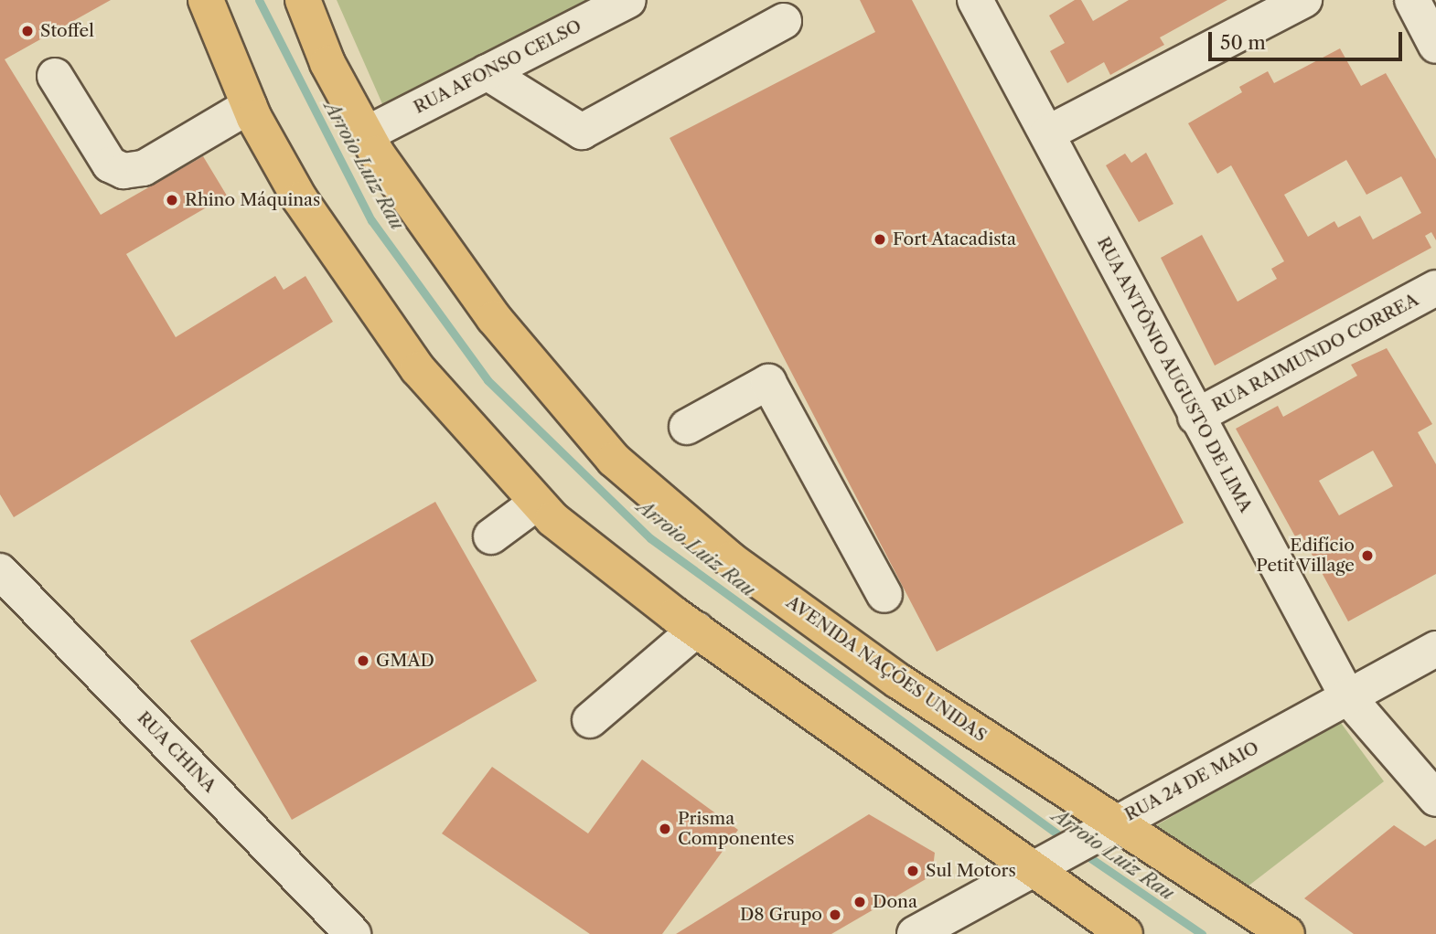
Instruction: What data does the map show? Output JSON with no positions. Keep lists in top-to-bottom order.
{
  "streets": {
    "main road": ["AVENIDA NAÇÕES UNIDAS"],
    "street": [
      "RUA AFONSO CELSO",
      "RUA RAIMUNDO CORREA",
      "RUA ANTÔNIO AUGUSTO DE LIMA",
      "RUA CHINA",
      "RUA 24 DE MAIO"
    ]
  },
  "crossings": [
    ["RUA AFONSO CELSO", "AVENIDA NAÇÕES UNIDAS"],
    ["RUA RAIMUNDO CORREA", "RUA ANTÔNIO AUGUSTO DE LIMA"],
    ["RUA ANTÔNIO AUGUSTO DE LIMA", "RUA 24 DE MAIO"],
    ["AVENIDA NAÇÕES UNIDAS", "RUA 24 DE MAIO"]
  ],
  "water": ["Arroio Luiz Rau"],
  "places": [
    "Stoffel",
    "Rhino Máquinas",
    "Fort Atacadista",
    "Edifício Petit Village",
    "GMAD",
    "Prisma Componentes",
    "Sul Motors",
    "Dona",
    "D8 Grupo"
  ],
  "scale_bar": "50 m"
}
